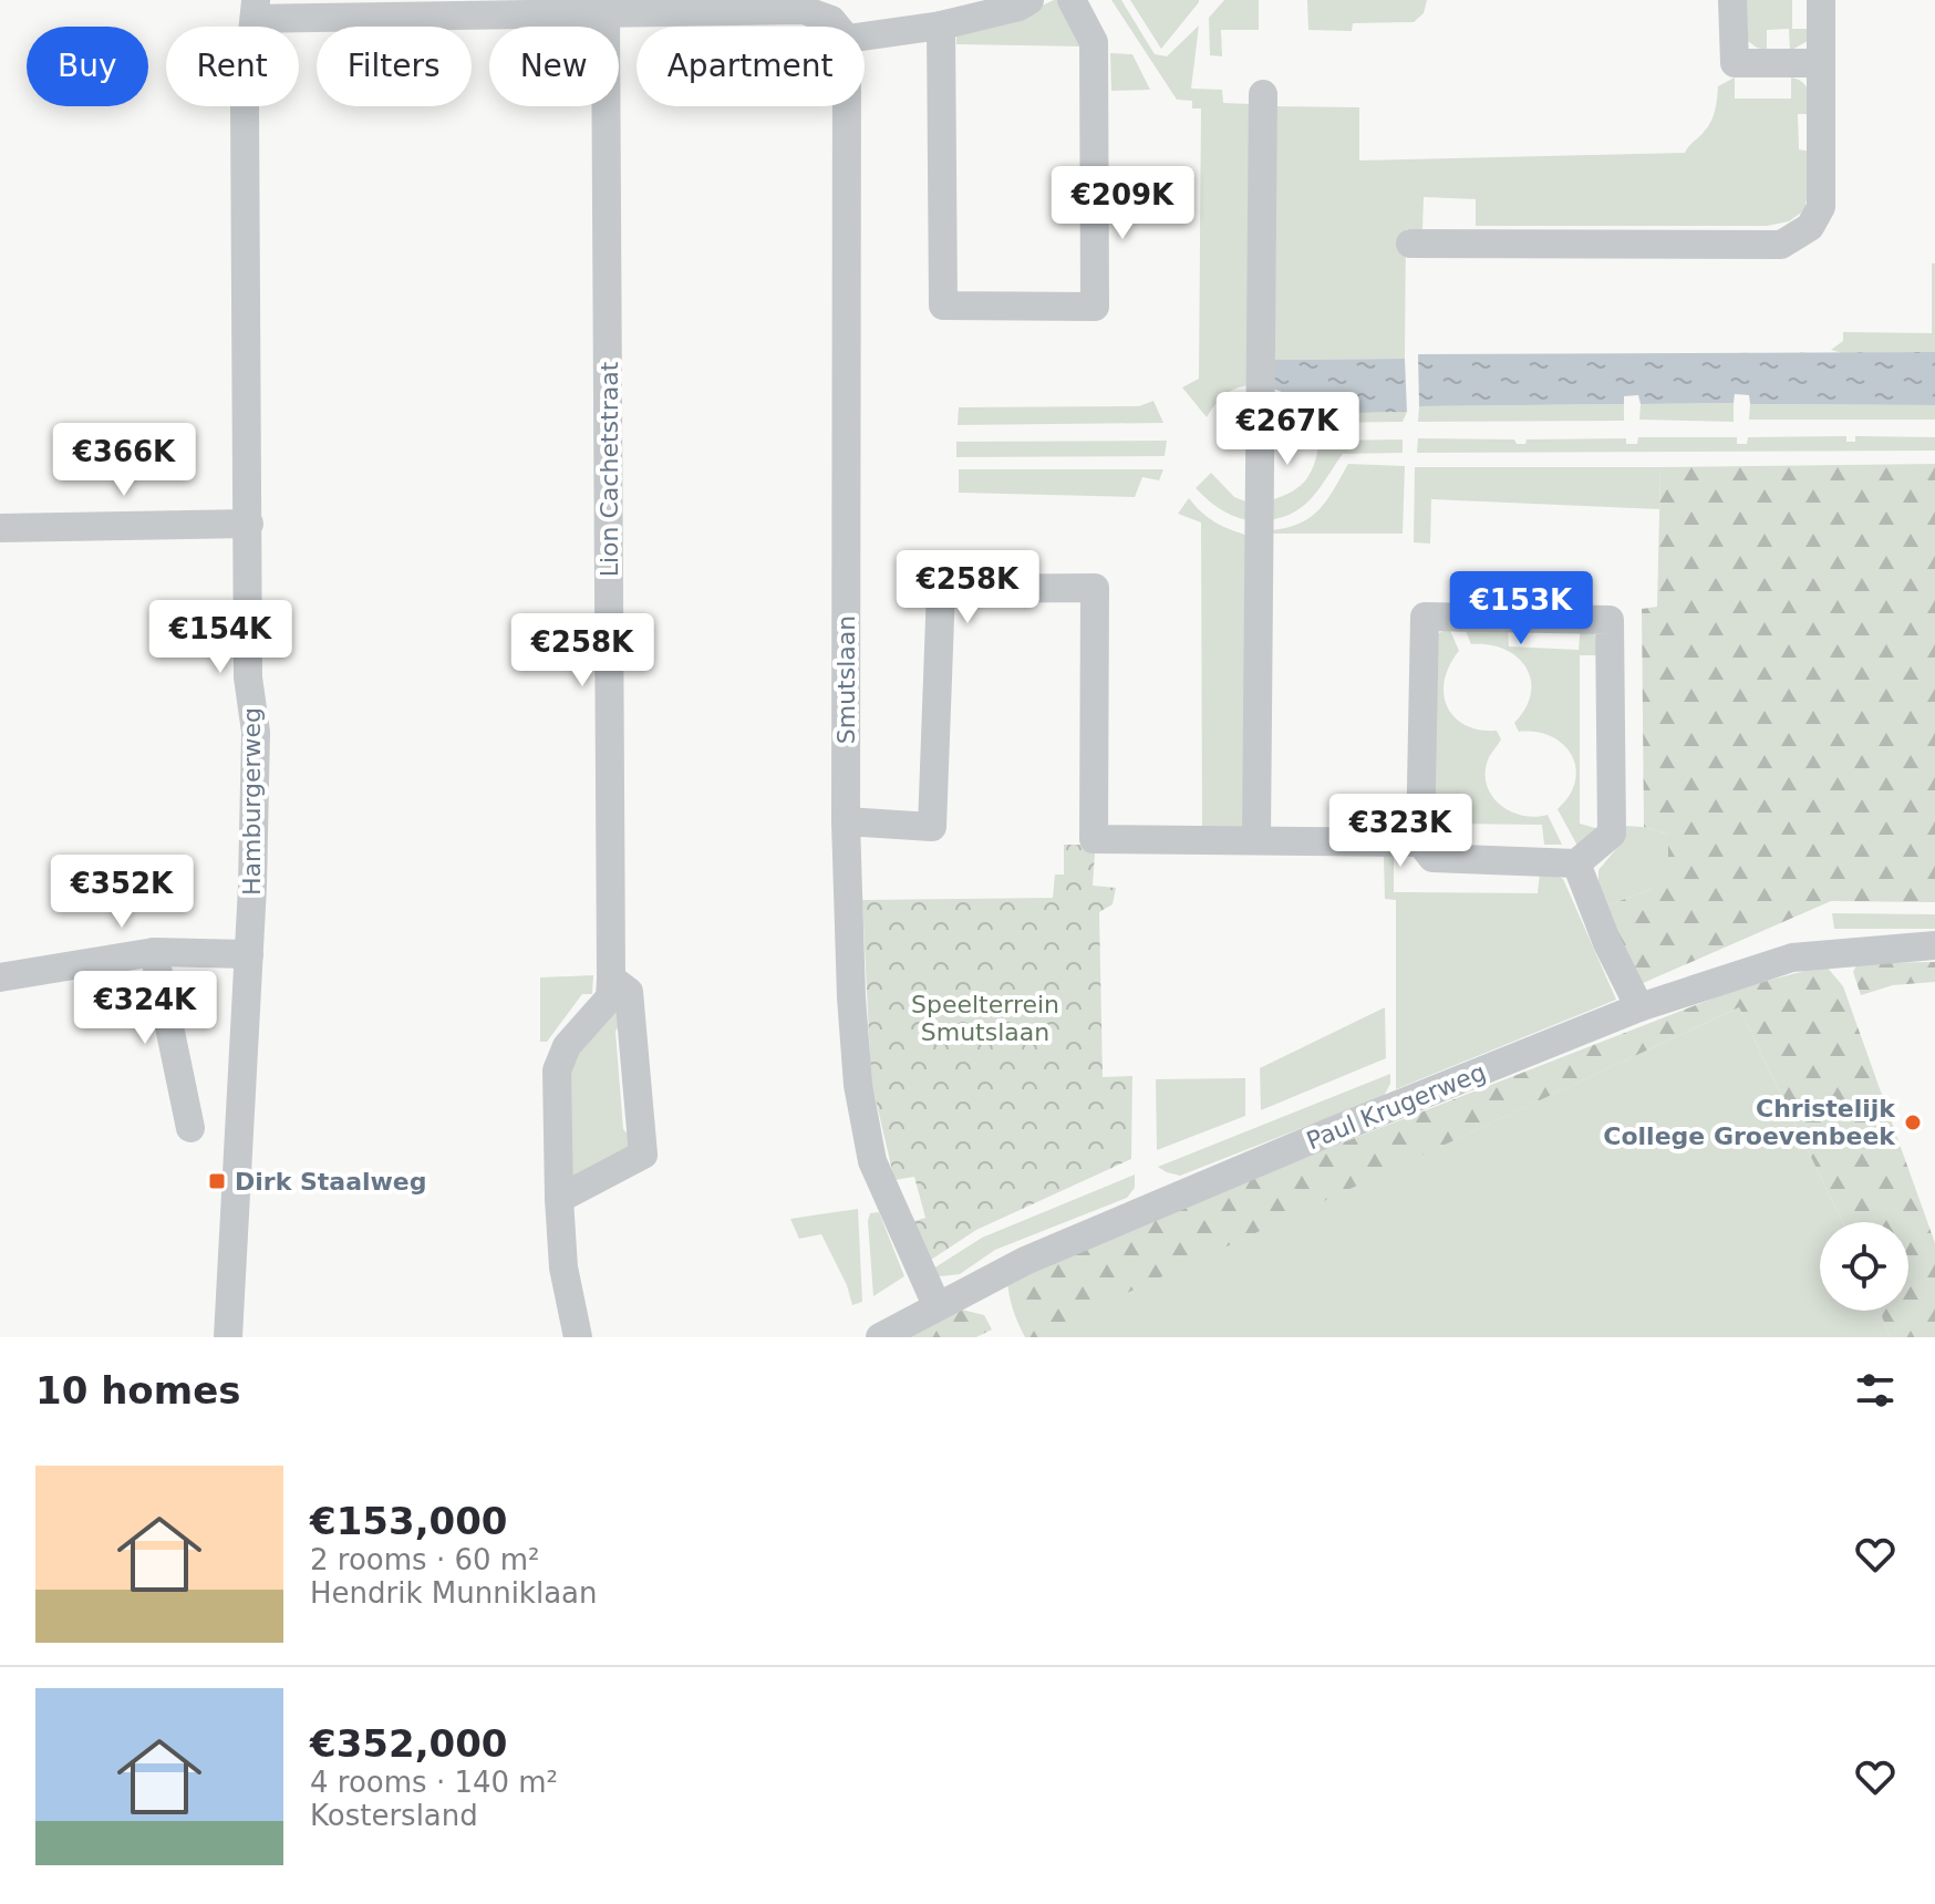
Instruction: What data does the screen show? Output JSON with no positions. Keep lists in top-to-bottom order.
{
  "streets": {
    "street": [
      "Lion Cachetstraat",
      "Smutslaan",
      "Hamburgerweg",
      "Paul Krugerweg"
    ]
  },
  "crossings": [
    ["Smutslaan", "Paul Krugerweg"]
  ],
  "parks": ["Speelterrein Smutslaan"],
  "places": {
    "other": ["Christelijk College Groevenbeek"],
    "transit": ["Dirk Staalweg"]
  },
  "page": {
    "chip": [
      "Buy",
      "Rent",
      "Filters",
      "New",
      "Apartment"
    ],
    "price": [
      "€209K",
      "€267K",
      "€366K",
      "€258K",
      "€153K",
      "€154K",
      "€258K",
      "€323K",
      "€352K",
      "€324K"
    ],
    "heading": "10 homes",
    "list": [
      {
        "name": "€153,000",
        "note": "2 rooms · 60 m² · Hendrik Munniklaan"
      },
      {
        "name": "€352,000",
        "note": "4 rooms · 140 m² · Kostersland"
      }
    ]
  }
}
